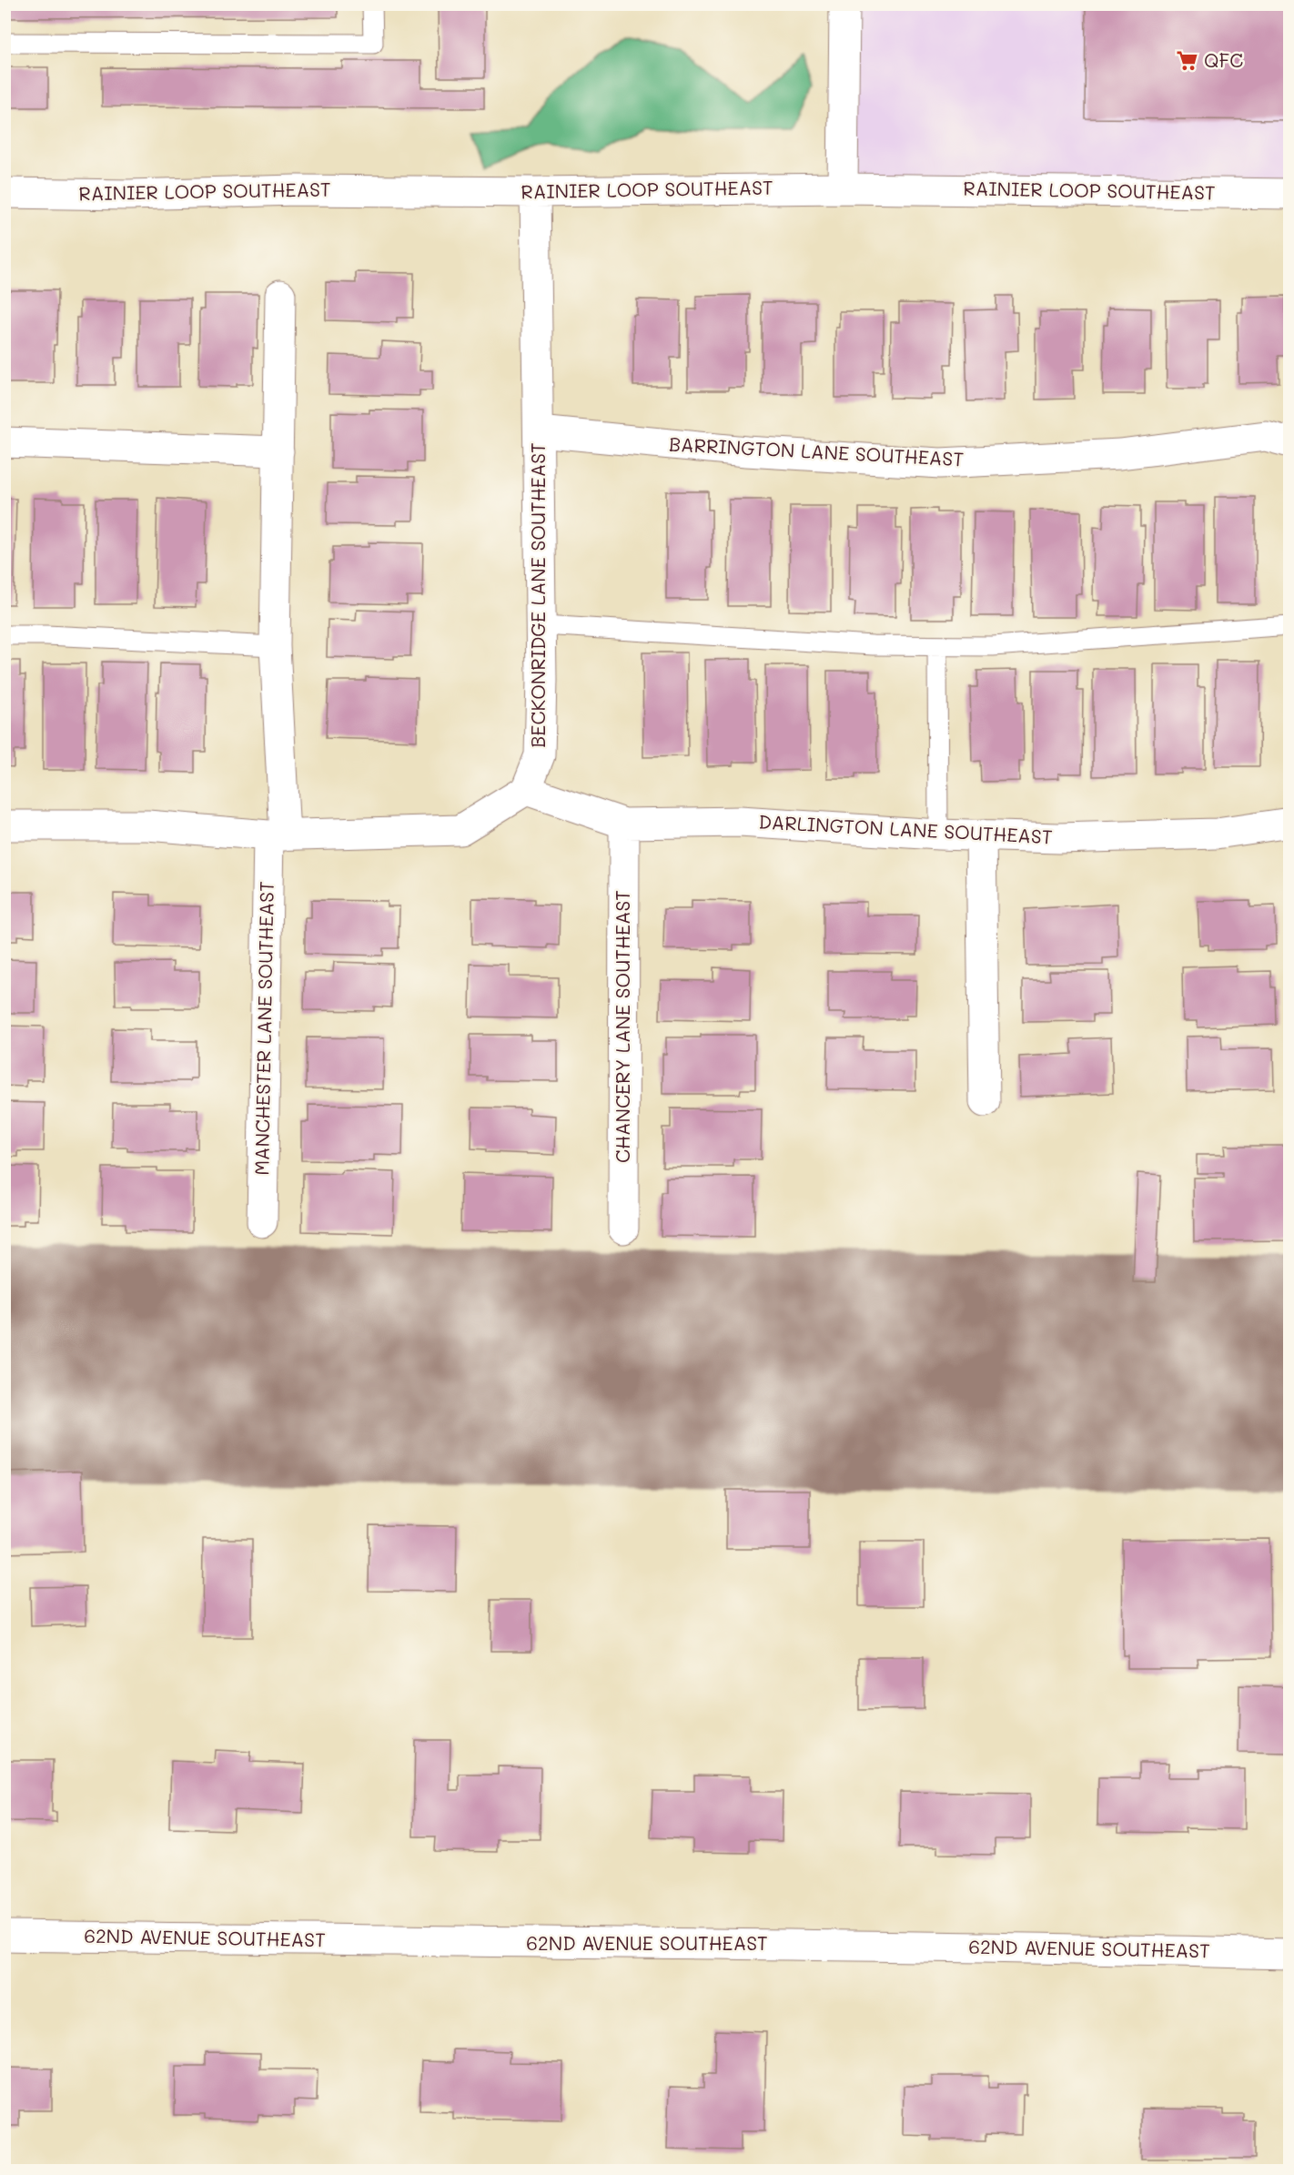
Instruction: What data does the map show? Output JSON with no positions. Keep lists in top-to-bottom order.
{
  "streets": {
    "street": [
      "RAINIER LOOP SOUTHEAST",
      "BARRINGTON LANE SOUTHEAST",
      "BECKONRIDGE LANE SOUTHEAST",
      "DARLINGTON LANE SOUTHEAST",
      "CHANCERY LANE SOUTHEAST",
      "MANCHESTER LANE SOUTHEAST",
      "62ND AVENUE SOUTHEAST"
    ]
  },
  "crossings": [
    ["RAINIER LOOP SOUTHEAST", "BECKONRIDGE LANE SOUTHEAST"],
    ["BARRINGTON LANE SOUTHEAST", "BECKONRIDGE LANE SOUTHEAST"],
    ["BECKONRIDGE LANE SOUTHEAST", "DARLINGTON LANE SOUTHEAST"],
    ["DARLINGTON LANE SOUTHEAST", "CHANCERY LANE SOUTHEAST"]
  ],
  "places": {
    "supermarket": ["QFC"]
  }
}
